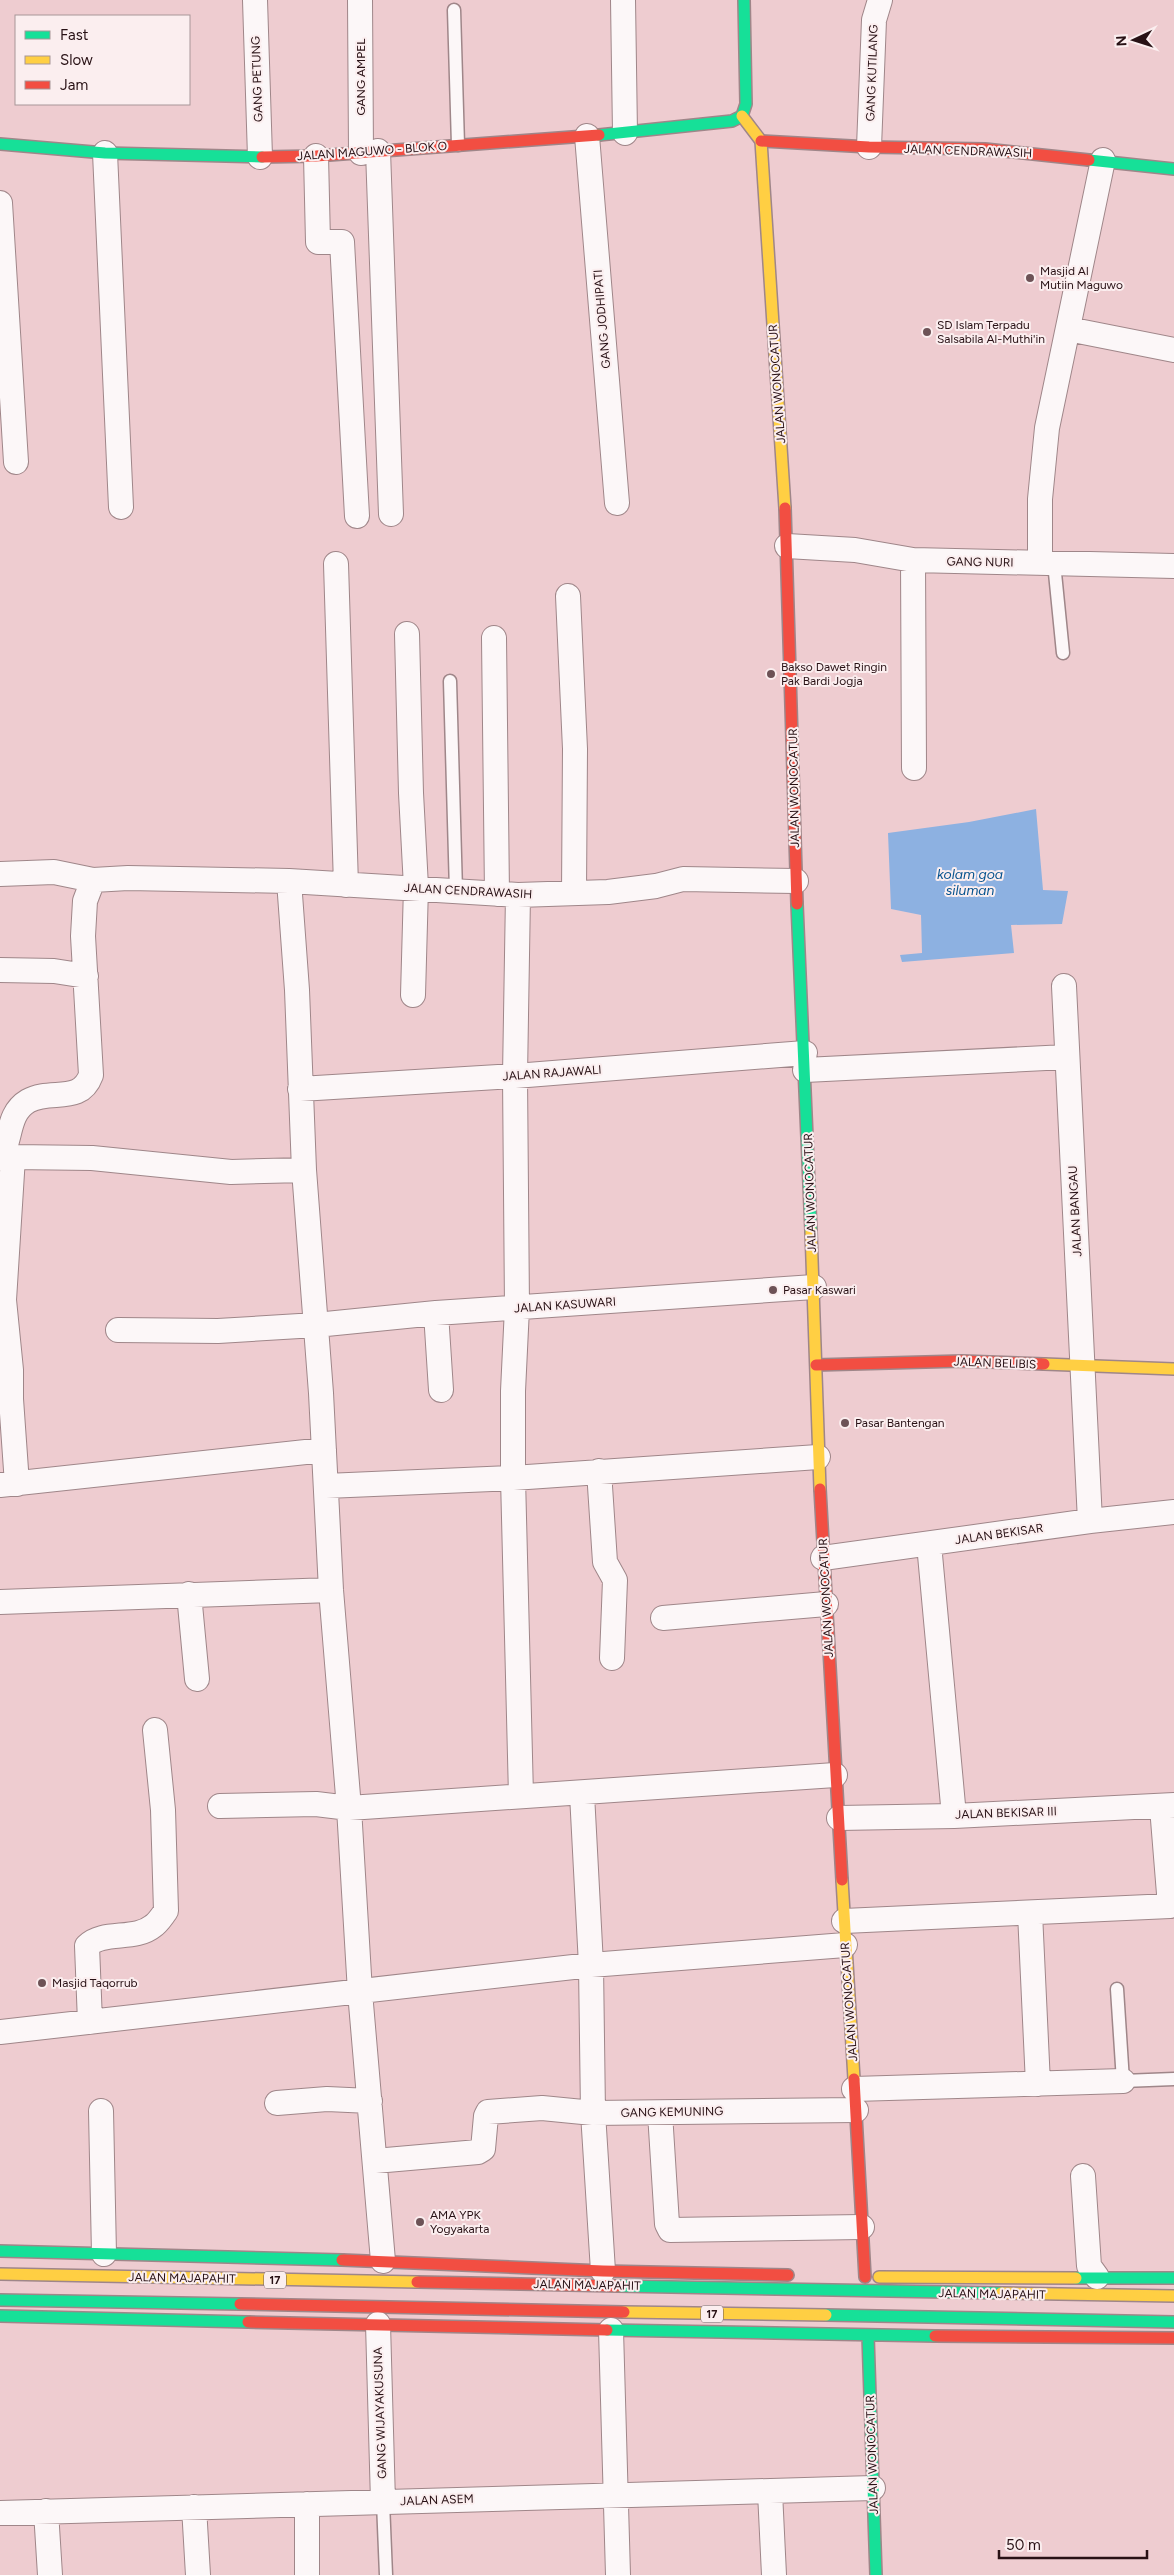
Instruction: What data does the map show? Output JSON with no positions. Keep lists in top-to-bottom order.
{
  "streets": {
    "main road": [
      "JALAN MAGUWO - BLOK O",
      "JALAN CENDRAWASIH",
      "JALAN WONOCATUR",
      "JALAN BELIBIS",
      "JALAN MAJAPAHIT",
      "17"
    ],
    "street": [
      "GANG KUTILANG",
      "GANG AMPEL",
      "GANG PETUNG",
      "GANG JODHIPATI",
      "GANG NURI",
      "JALAN RAJAWALI",
      "JALAN BANGAU",
      "JALAN KASUWARI",
      "JALAN BEKISAR",
      "JALAN BEKISAR III",
      "GANG KEMUNING",
      "GANG WIJAYAKUSUNA",
      "JALAN ASEM"
    ]
  },
  "crossings": [
    ["GANG KUTILANG", "JALAN CENDRAWASIH"],
    ["GANG AMPEL", "JALAN MAGUWO - BLOK O"],
    ["GANG PETUNG", "JALAN MAGUWO - BLOK O"],
    ["JALAN MAGUWO - BLOK O", "GANG JODHIPATI"],
    ["JALAN CENDRAWASIH", "JALAN WONOCATUR"],
    ["JALAN WONOCATUR", "GANG NURI"],
    ["JALAN WONOCATUR", "JALAN RAJAWALI"],
    ["JALAN WONOCATUR", "JALAN KASUWARI"],
    ["JALAN WONOCATUR", "JALAN BELIBIS"],
    ["JALAN WONOCATUR", "JALAN BEKISAR"],
    ["JALAN WONOCATUR", "JALAN BEKISAR III"],
    ["JALAN WONOCATUR", "GANG KEMUNING"],
    ["JALAN WONOCATUR", "JALAN ASEM"],
    ["JALAN BANGAU", "JALAN BELIBIS"],
    ["JALAN BANGAU", "JALAN BEKISAR"],
    ["GANG WIJAYAKUSUNA", "JALAN ASEM"]
  ],
  "water": ["kolam goa siluman"],
  "places": [
    "Masjid Al Mutiin Maguwo",
    "SD Islam Terpadu Salsabila Al-Muthi'in",
    "Bakso Dawet Ringin Pak Bardi Jogja",
    "Pasar Kaswari",
    "Pasar Bantengan",
    "Masjid Taqorrub",
    "AMA YPK Yogyakarta"
  ],
  "legend": ["Fast", "Slow", "Jam"],
  "scale_bar": "50 m",
  "north": "left"
}
